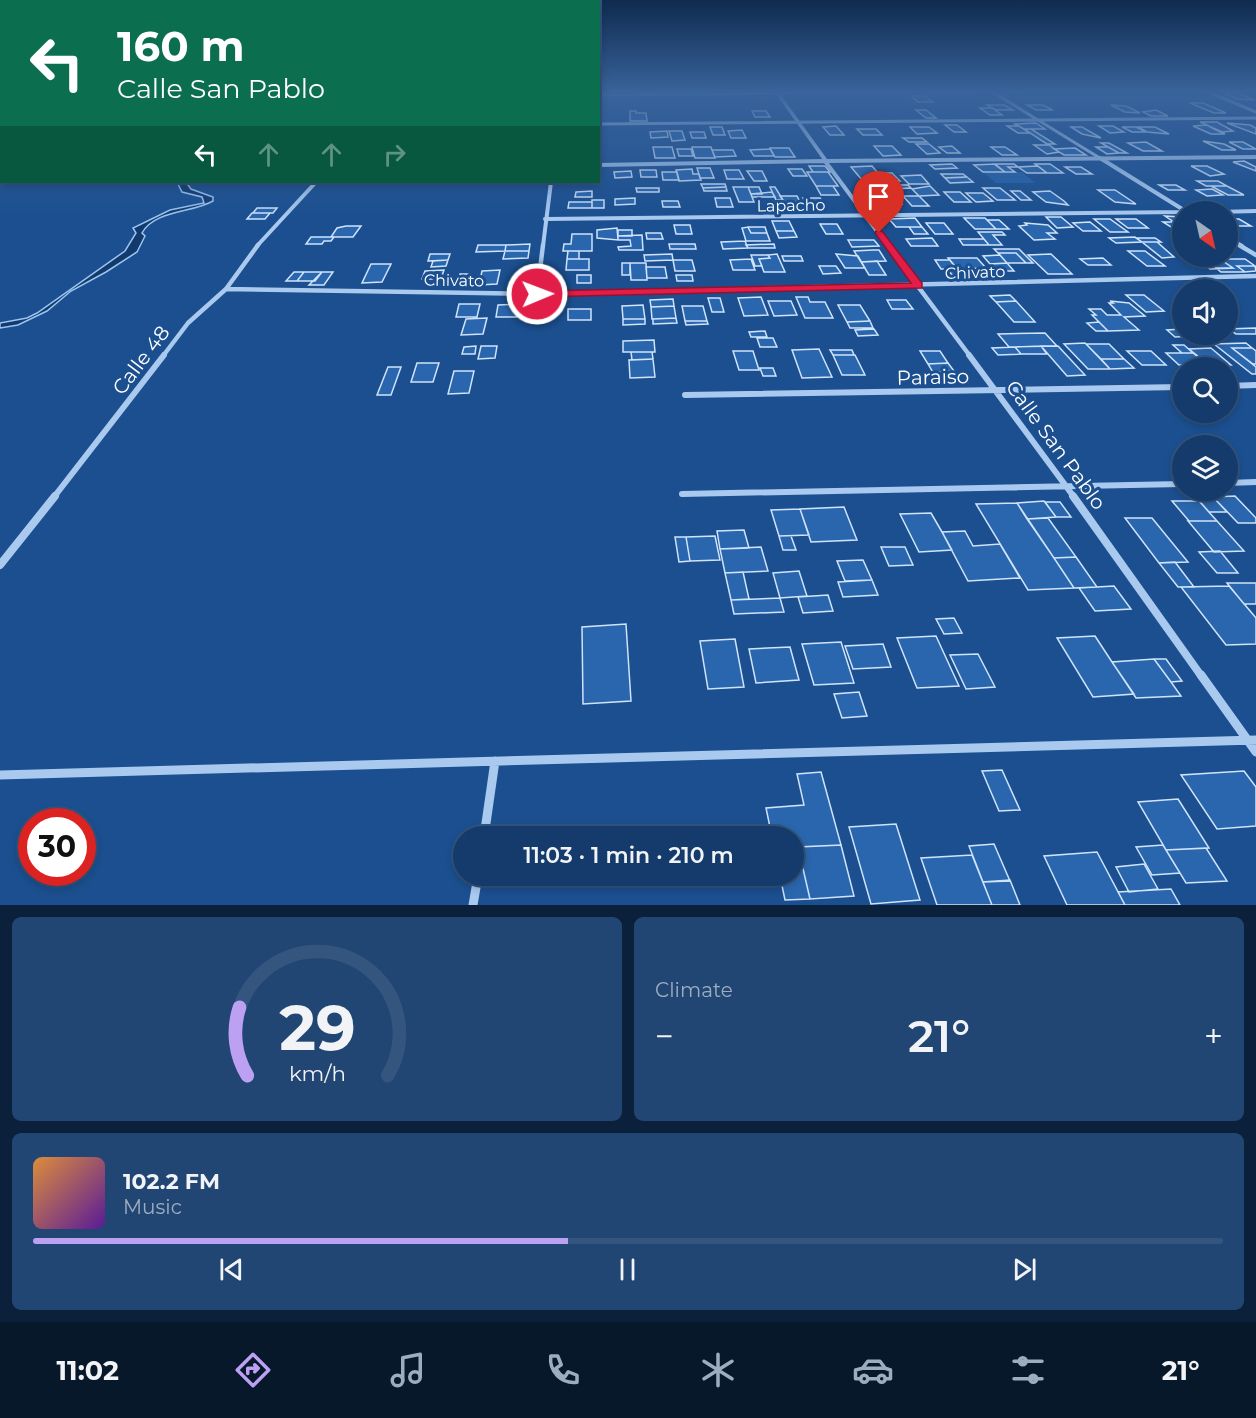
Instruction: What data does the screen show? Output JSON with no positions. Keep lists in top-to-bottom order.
{
  "streets": {
    "street": [
      "Lapacho",
      "Chivato",
      "Calle 48",
      "Paraiso",
      "Calle San Pablo"
    ]
  },
  "crossings": [
    ["Lapacho", "Calle San Pablo"],
    ["Chivato", "Calle 48"],
    ["Chivato", "Calle San Pablo"],
    ["Paraiso", "Calle San Pablo"]
  ],
  "north": "bottom right",
  "page": {
    "turn": ["160 m", "Calle San Pablo"],
    "limit": "30",
    "trip": "11:03 · 1 min · 210 m",
    "tile": "Climate",
    "heat": ["−", "21°", "+"],
    "song": ["102.2 FM", "Music"],
    "tabs": ["11:02", "21°"],
    "gauge": ["29", "km/h"]
  }
}
